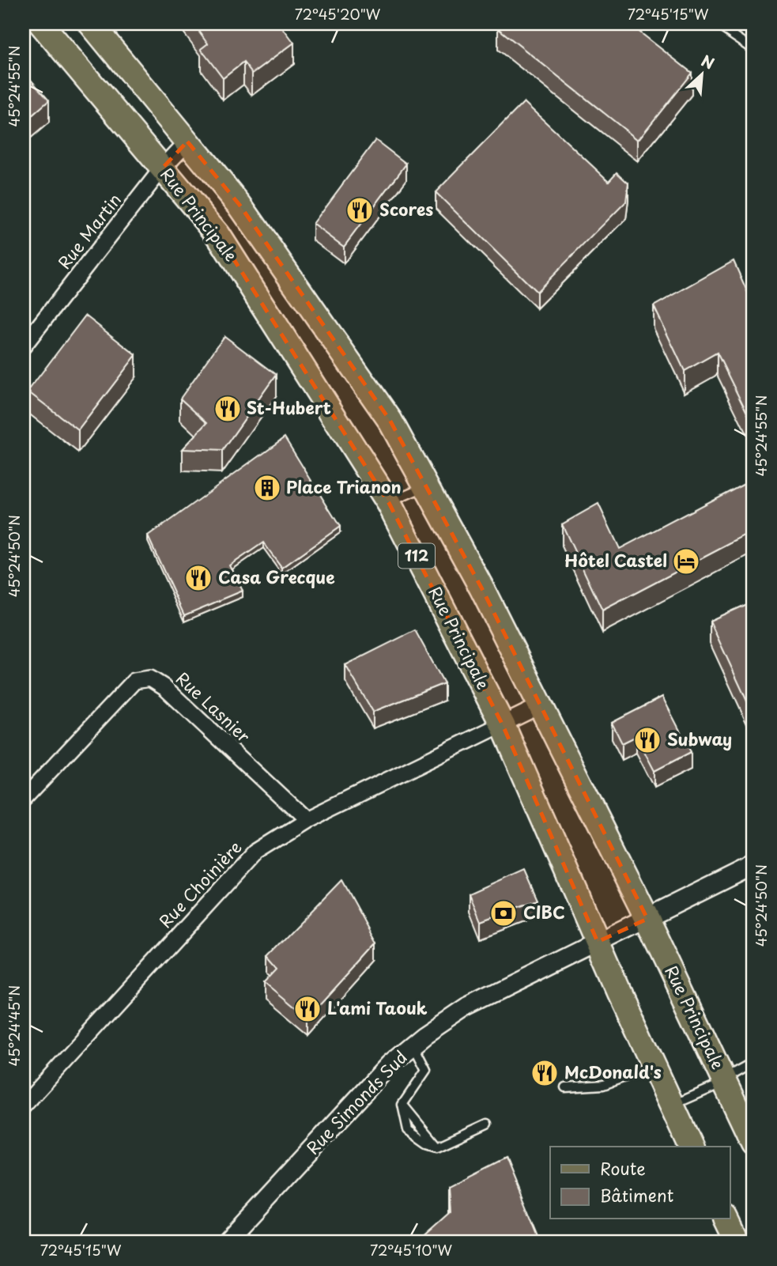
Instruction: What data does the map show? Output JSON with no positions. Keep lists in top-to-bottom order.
{
  "streets": {
    "main road": ["Rue Principale", "112"],
    "street": [
      "Rue Martin",
      "Rue Lasnier",
      "Rue Choinière",
      "Rue Simonds Sud"
    ]
  },
  "crossings": [
    ["Rue Principale", "Rue Martin"],
    ["Rue Principale", "Rue Choinière"],
    ["Rue Principale", "Rue Simonds Sud"],
    ["Rue Lasnier", "Rue Choinière"]
  ],
  "places": {
    "restaurant": [
      "Scores",
      "St-Hubert",
      "Casa Grecque",
      "Subway",
      "L'ami Taouk",
      "McDonald's"
    ],
    "building": ["Place Trianon"],
    "hotel": ["Hôtel Castel"],
    "bank": ["CIBC"]
  },
  "legend": ["Route", "Bâtiment"],
  "north": "top right",
  "coordinates": [
    "72°45'20\"W",
    "72°45'15\"W",
    "45°24'55\"N",
    "45°24'50\"N",
    "45°24'45\"N",
    "72°45'10\"W"
  ]
}
